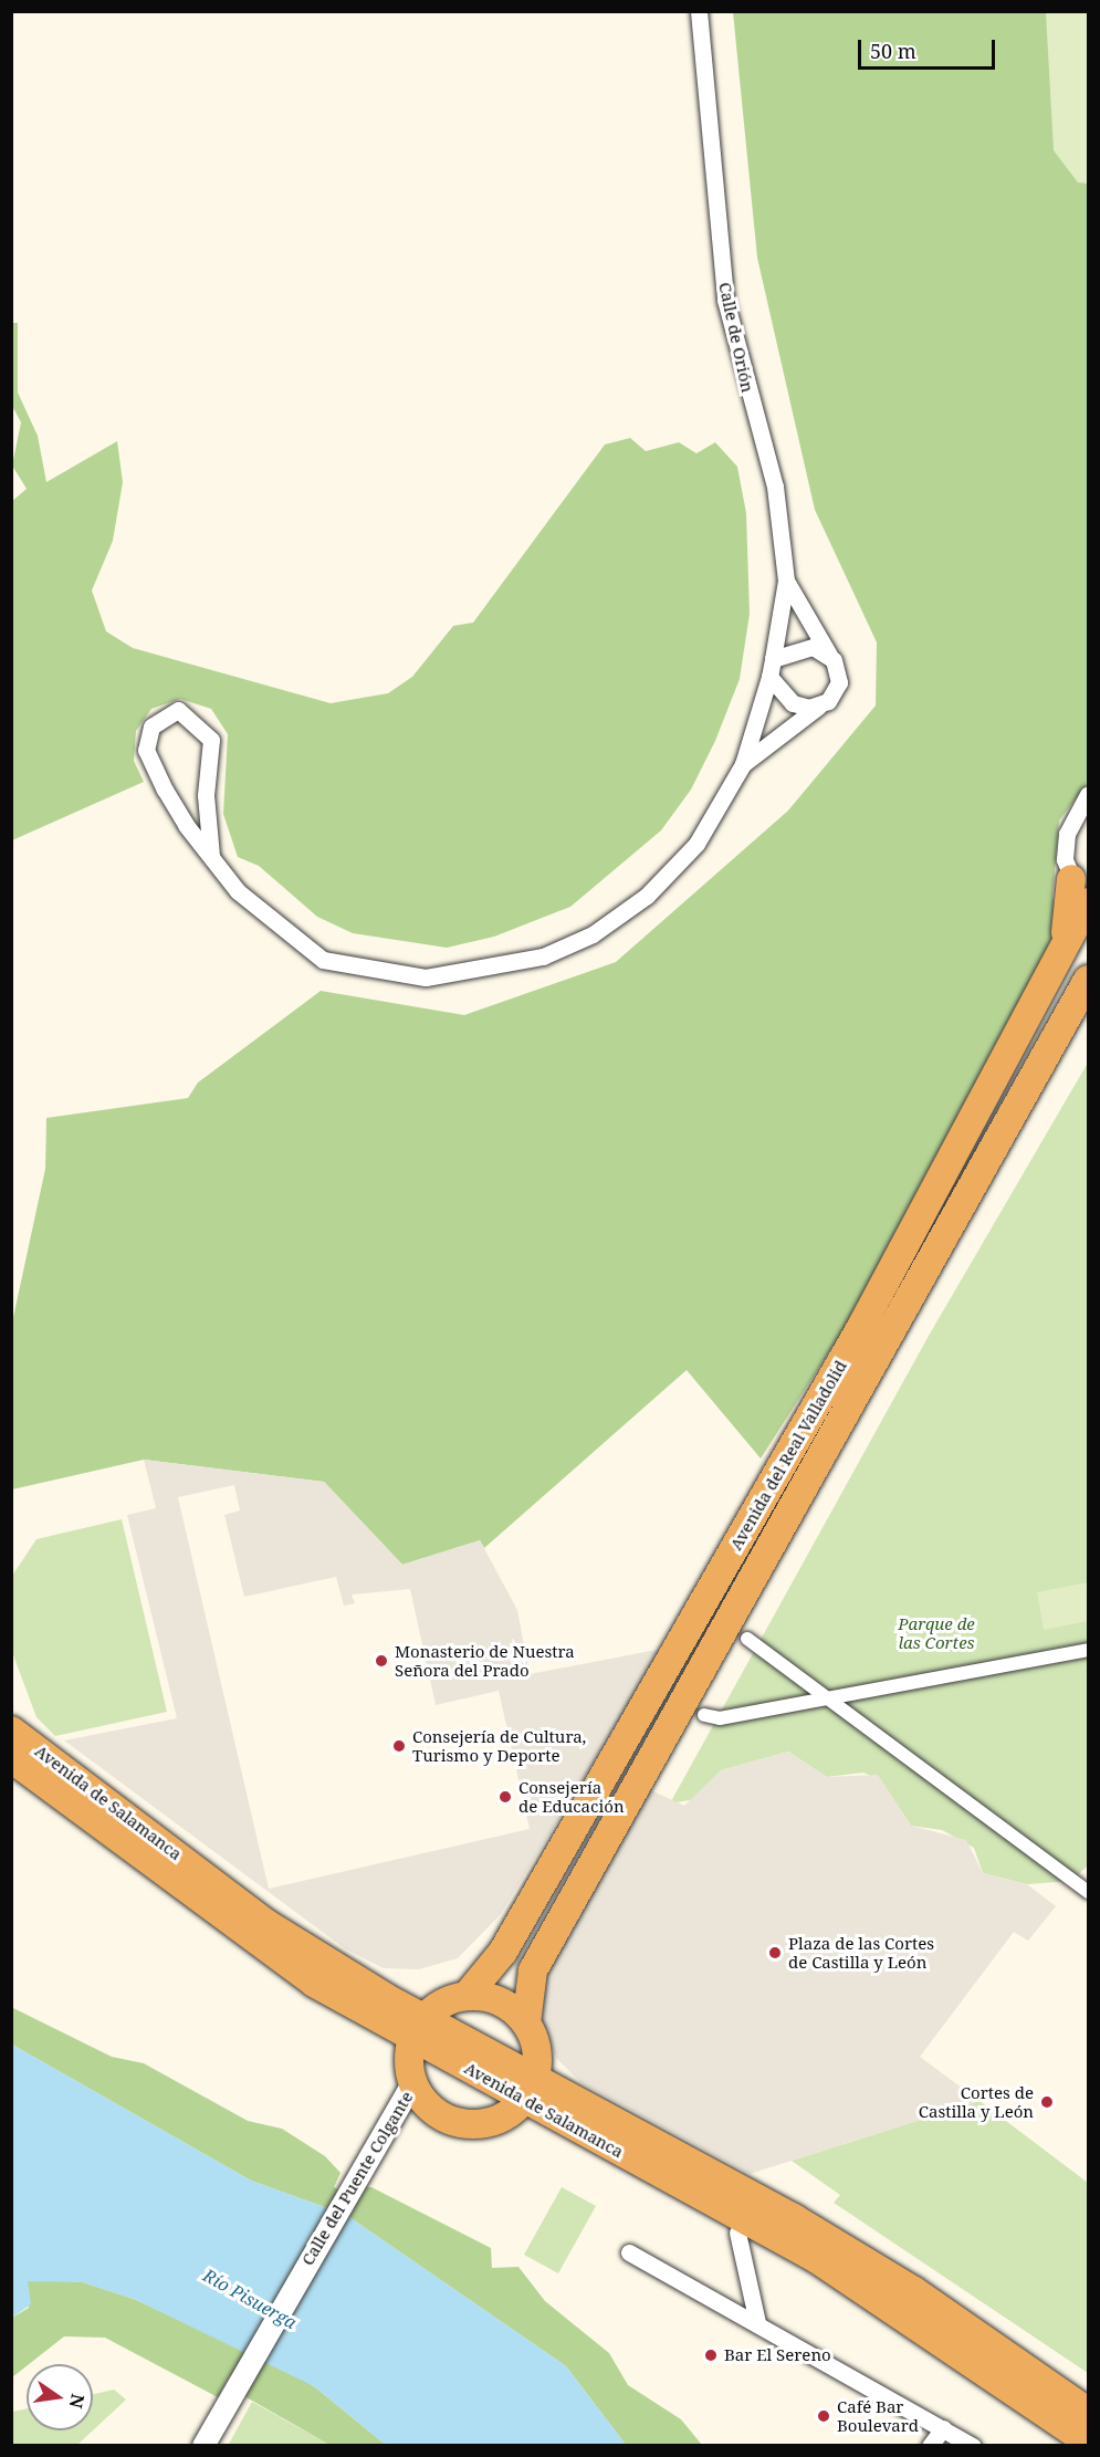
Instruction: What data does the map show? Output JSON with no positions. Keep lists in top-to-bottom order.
{
  "streets": {
    "highway": ["Avenida del Real Valladolid", "Avenida de Salamanca"],
    "street": ["Calle de Orión", "Calle del Puente Colgante"]
  },
  "crossings": [
    ["Avenida del Real Valladolid", "Avenida de Salamanca"]
  ],
  "water": ["Río Pisuerga"],
  "parks": ["Parque de las Cortes"],
  "places": [
    "Monasterio de Nuestra Señora del Prado",
    "Consejería de Cultura, Turismo y Deporte",
    "Consejería de Educación",
    "Plaza de las Cortes de Castilla y León",
    "Cortes de Castilla y León",
    "Bar El Sereno",
    "Café Bar Boulevard"
  ],
  "scale_bar": "50 m",
  "north": "right"
}
